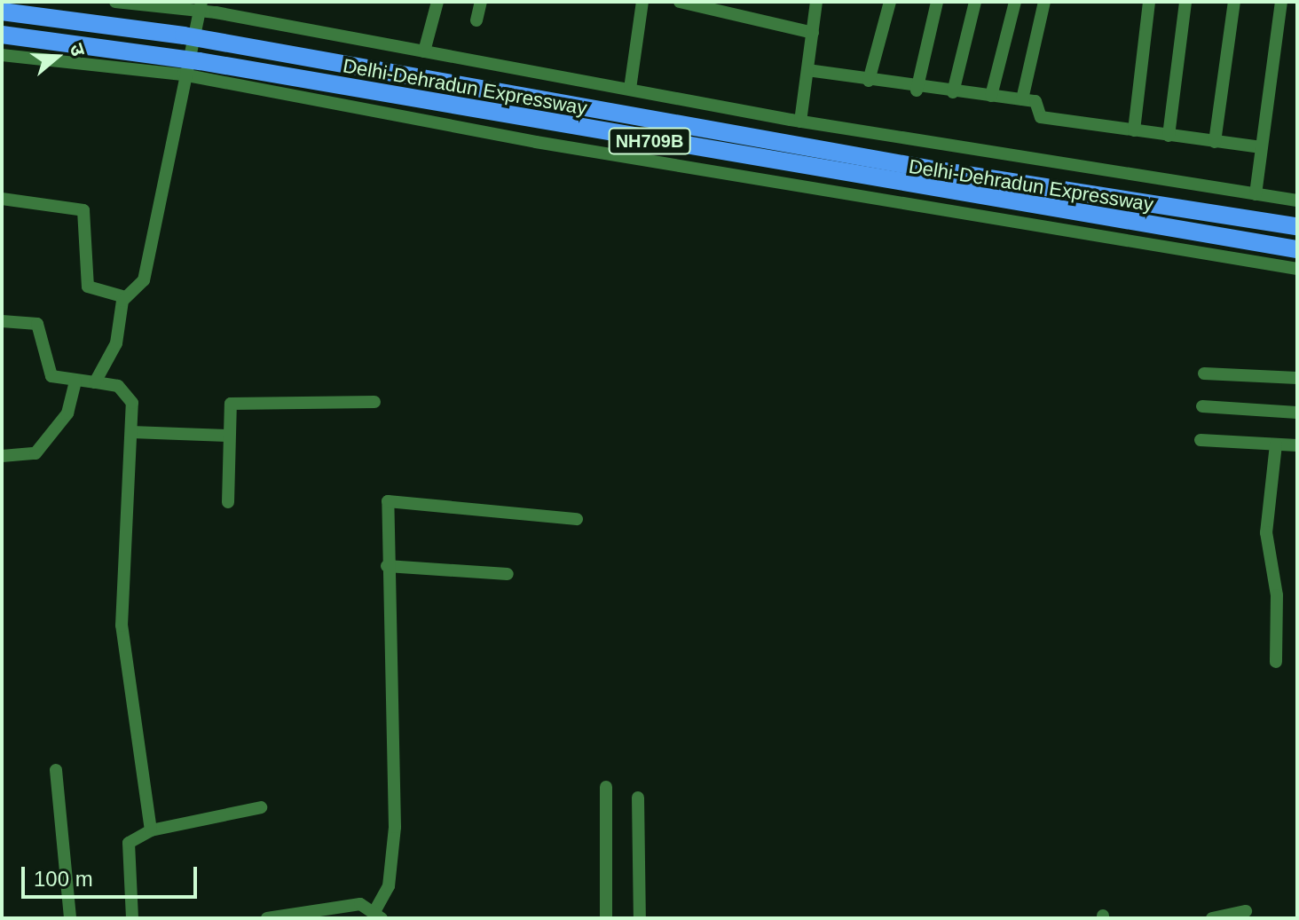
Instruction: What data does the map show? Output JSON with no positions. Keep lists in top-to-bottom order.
{
  "streets": {
    "highway": ["Delhi-Dehradun Expressway", "NH709B"]
  },
  "scale_bar": "100 m",
  "north": "right"
}
